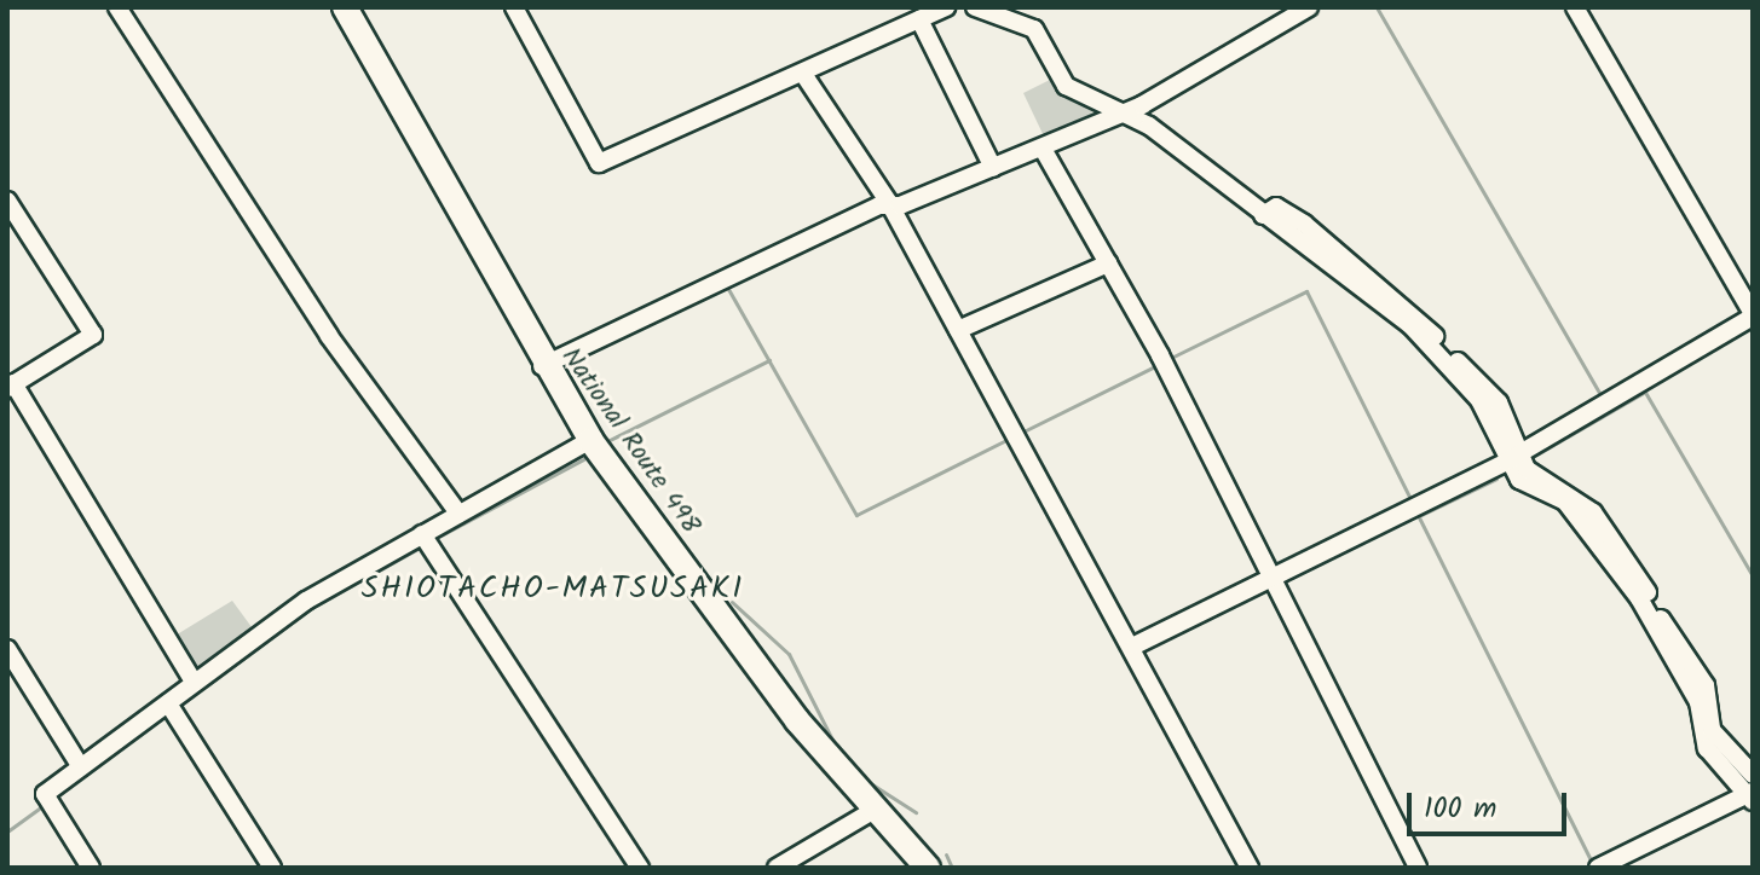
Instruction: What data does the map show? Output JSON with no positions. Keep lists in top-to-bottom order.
{
  "streets": {
    "highway": ["National Route 498"]
  },
  "districts": ["SHIOTACHO-MATSUSAKI"],
  "scale_bar": "100 m"
}
